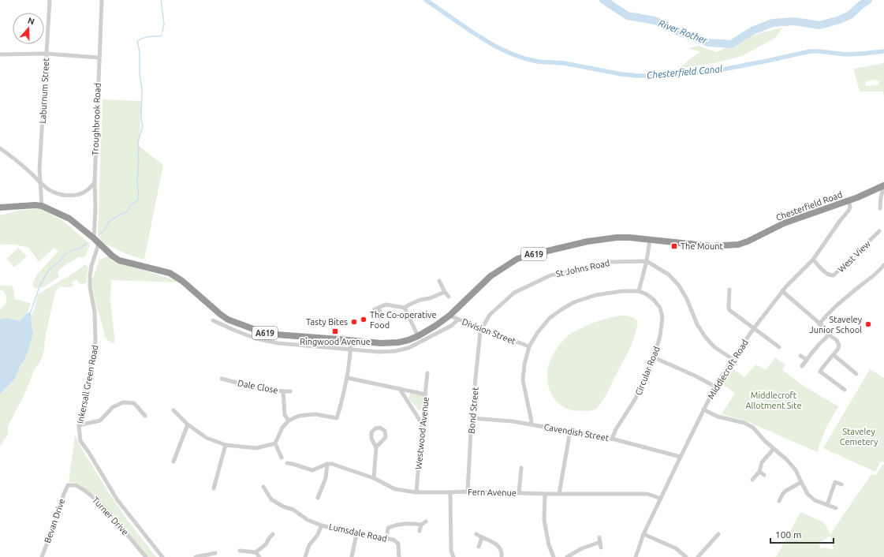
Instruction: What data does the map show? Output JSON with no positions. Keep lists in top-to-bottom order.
{
  "streets": {
    "highway": ["Chesterfield Road", "A619"],
    "street": [
      "Laburnum Street",
      "Troughbrook Road",
      "West View",
      "St Johns Road",
      "Division Street",
      "Middlecroft Road",
      "Circular Road",
      "Inkersall Green Road",
      "Dale Close",
      "Bond Street",
      "Cavendish Street",
      "Westwood Avenue",
      "Fern Avenue",
      "Turner Drive",
      "Bevan Drive",
      "Lumsdale Road"
    ]
  },
  "crossings": [
    ["Laburnum Street", "A619"],
    ["Troughbrook Road", "A619"],
    ["Chesterfield Road", "A619"],
    ["Chesterfield Road", "Division Street"],
    ["Chesterfield Road", "Middlecroft Road"],
    ["Chesterfield Road", "Inkersall Green Road"],
    ["A619", "Inkersall Green Road"],
    ["West View", "Middlecroft Road"],
    ["St Johns Road", "Division Street"],
    ["St Johns Road", "Bond Street"],
    ["Division Street", "Circular Road"],
    ["Division Street", "Bond Street"],
    ["Middlecroft Road", "Cavendish Street"],
    ["Middlecroft Road", "Fern Avenue"],
    ["Circular Road", "Cavendish Street"],
    ["Bond Street", "Cavendish Street"],
    ["Bond Street", "Fern Avenue"],
    ["Westwood Avenue", "Fern Avenue"],
    ["Turner Drive", "Bevan Drive"]
  ],
  "water": ["River Rother", "Chesterfield Canal"],
  "parks": ["Middlecroft Allotment Site", "Staveley Cemetery"],
  "places": {
    "transit": ["The Mount", "Ringwood Avenue"],
    "other": ["The Co-operative Food", "Tasty Bites", "Staveley Junior School"]
  },
  "scale_bar": "100 m",
  "north": "top"
}
